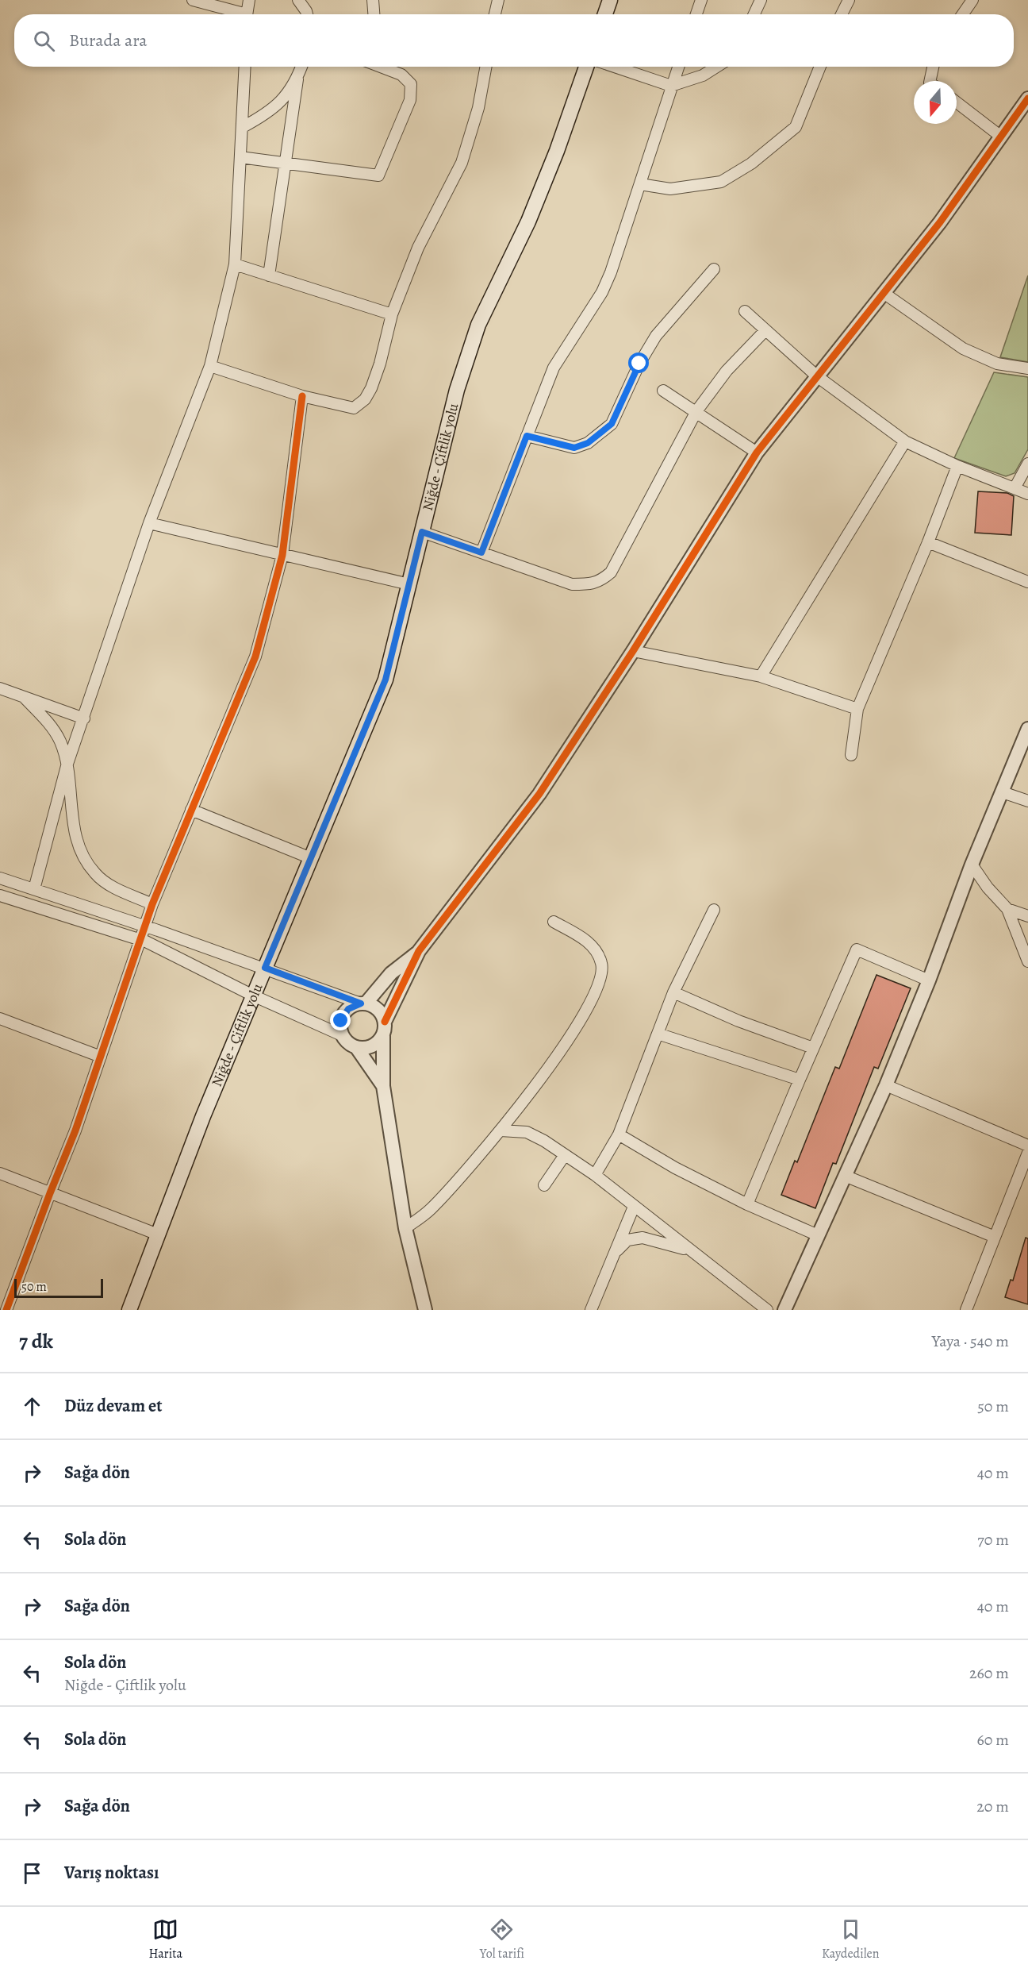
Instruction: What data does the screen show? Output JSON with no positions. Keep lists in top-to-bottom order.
{
  "streets": {
    "main road": ["Niğde - Çiftlik yolu"]
  },
  "scale_bar": "50 m",
  "north": "bottom",
  "page": {
    "search": "Burada ara",
    "scale": "50 m",
    "heading": ["7 dk", "Yaya · 540 m"],
    "list": [
      ["Düz devam et", "50 m"],
      ["Sağa dön", "40 m"],
      ["Sola dön", "70 m"],
      ["Sağa dön", "40 m"],
      ["Sola dön", "Niğde - Çiftlik yolu", "260 m"],
      ["Sola dön", "60 m"],
      ["Sağa dön", "20 m"],
      "Varış noktası"
    ],
    "nav": ["Harita", "Yol tarifi", "Kaydedilen"]
  }
}
